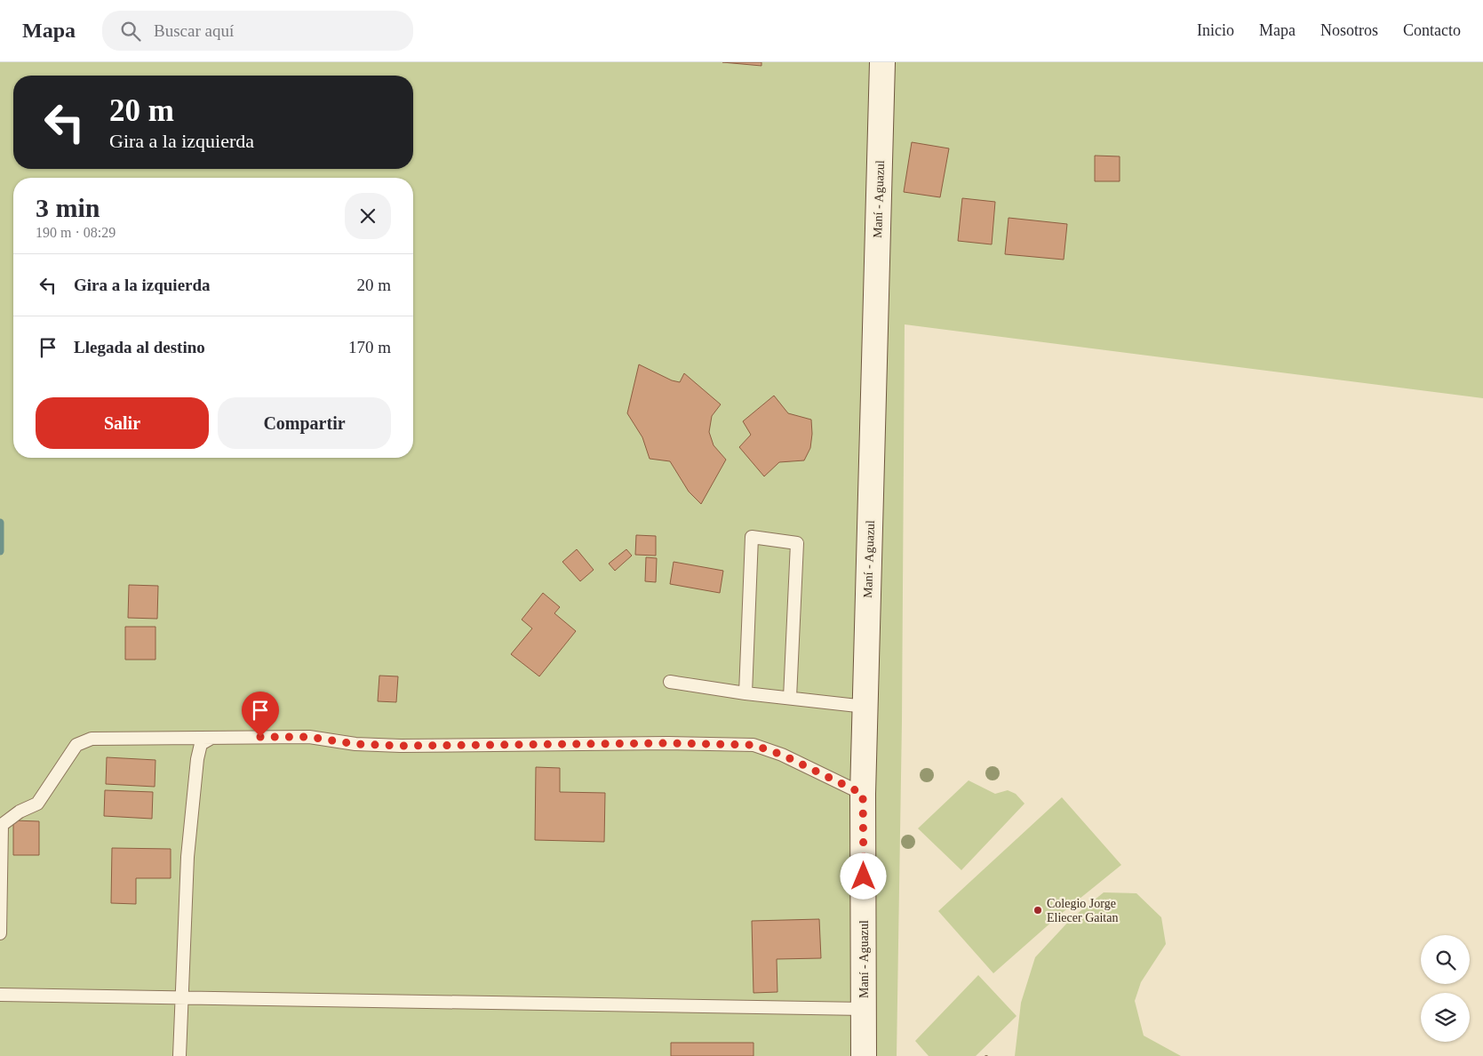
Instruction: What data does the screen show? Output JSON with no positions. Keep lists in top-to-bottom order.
{
  "streets": {
    "street": ["Maní - Aguazul"]
  },
  "places": ["Colegio Jorge Eliecer Gaitan"],
  "page": {
    "header": "Mapa",
    "search": "Buscar aquí",
    "nav": [
      "Inicio",
      "Mapa",
      "Nosotros",
      "Contacto"
    ],
    "turn": ["20 m", "Gira a la izquierda"],
    "heading": ["3 min", "190 m · 08:29"],
    "list": [
      {
        "name": "Gira a la izquierda",
        "value": "20 m"
      },
      {
        "name": "Llegada al destino",
        "value": "170 m"
      }
    ],
    "buttons": ["Salir", "Compartir"]
  }
}
